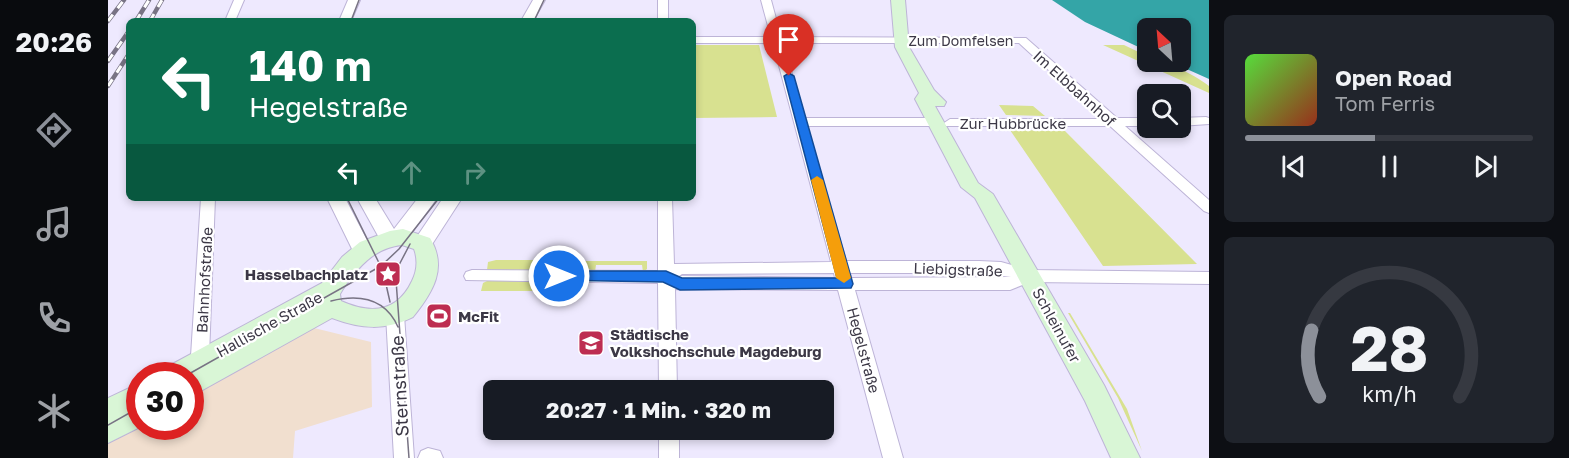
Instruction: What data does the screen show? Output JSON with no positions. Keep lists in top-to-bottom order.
{
  "streets": {
    "main road": ["Hallische Straße", "Schleinufer"],
    "street": [
      "Zum Domfelsen",
      "Im Elbbahnhof",
      "Zur Hubbrücke",
      "Liebigstraße",
      "Bahnhofstraße",
      "Hegelstraße",
      "Sternstraße"
    ]
  },
  "crossings": [
    ["Zum Domfelsen", "Im Elbbahnhof"],
    ["Zum Domfelsen", "Schleinufer"],
    ["Zum Domfelsen", "Hegelstraße"],
    ["Im Elbbahnhof", "Zur Hubbrücke"],
    ["Zur Hubbrücke", "Schleinufer"],
    ["Zur Hubbrücke", "Hegelstraße"],
    ["Liebigstraße", "Schleinufer"],
    ["Liebigstraße", "Hegelstraße"],
    ["Bahnhofstraße", "Hallische Straße"],
    ["Hallische Straße", "Sternstraße"]
  ],
  "places": {
    "place": ["Hasselbachplatz"],
    "sports": ["McFit"],
    "school or university": ["Städtische Volkshochschule Magdeburg"]
  },
  "north": "top left",
  "page": {
    "tabs": "20:26",
    "turn": ["140 m", "Hegelstraße"],
    "song": ["Open Road", "Tom Ferris"],
    "limit": "30",
    "trip": "20:27 · 1 Min. · 320 m",
    "gauge": ["28", "km/h"]
  }
}
